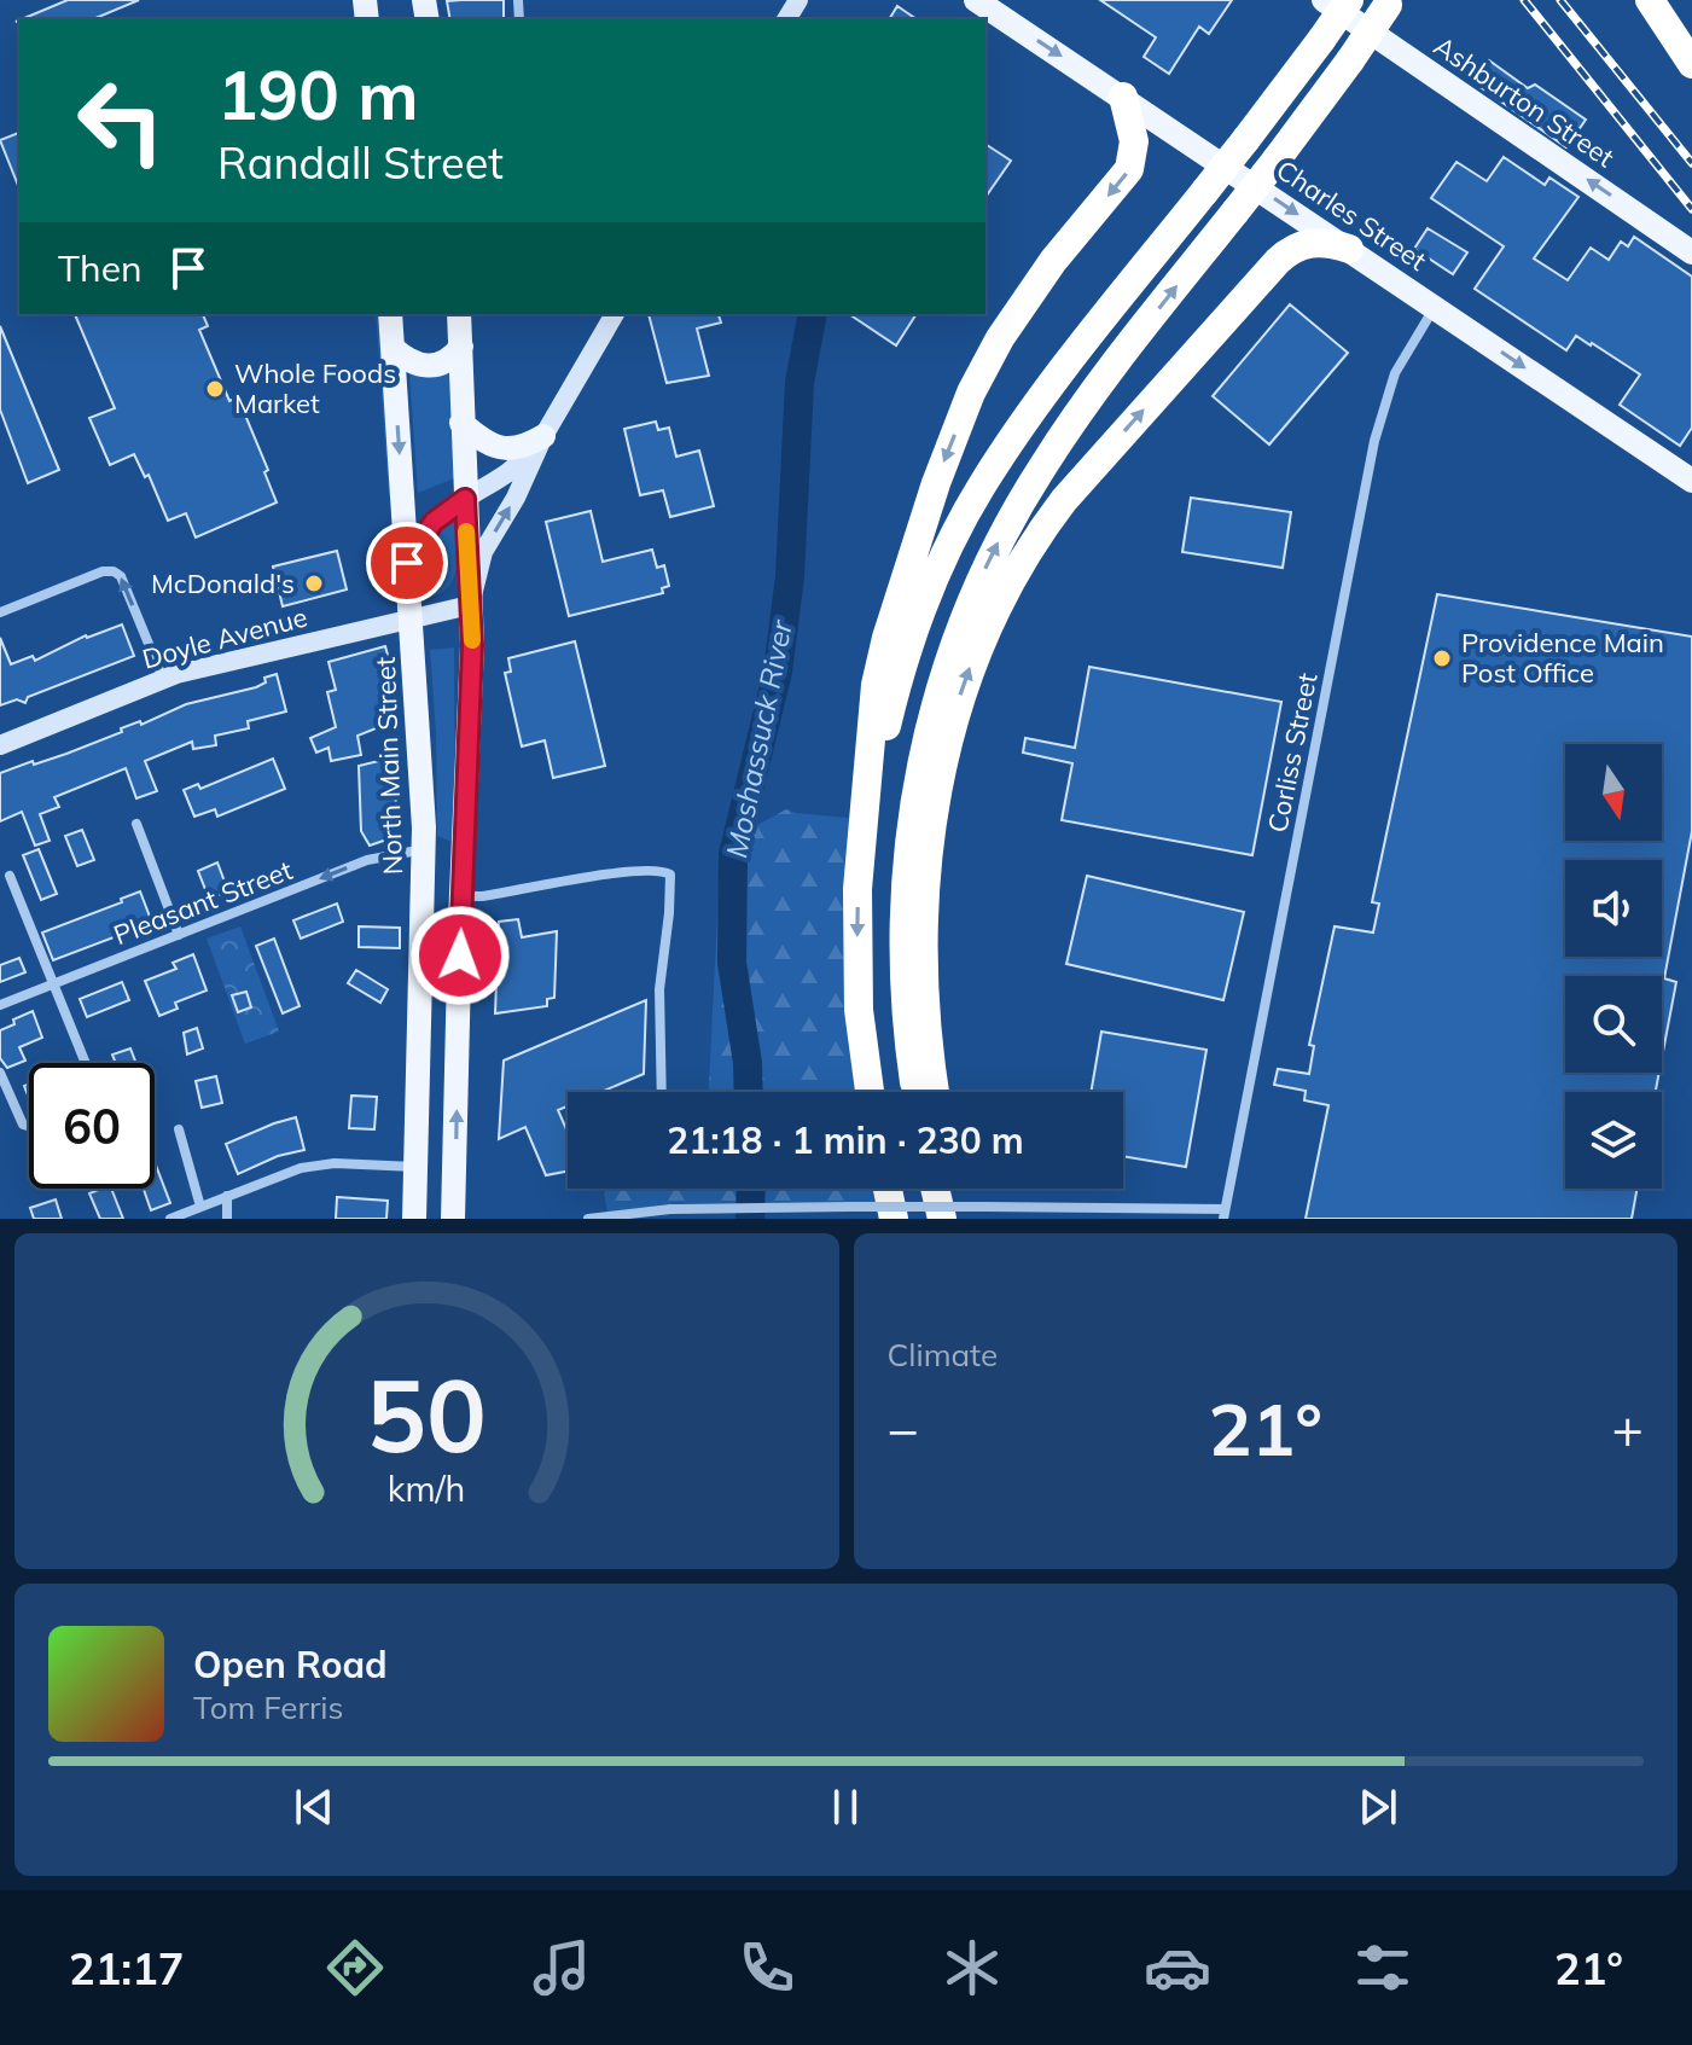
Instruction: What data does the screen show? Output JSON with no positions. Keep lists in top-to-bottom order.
{
  "streets": {
    "main road": [
      "Ashburton Street",
      "Charles Street",
      "Doyle Avenue",
      "North Main Street"
    ],
    "street": ["Corliss Street", "Pleasant Street"]
  },
  "crossings": [
    ["Charles Street", "Corliss Street"],
    ["Doyle Avenue", "North Main Street"],
    ["North Main Street", "Pleasant Street"]
  ],
  "one_way": ["Ashburton Street", "Charles Street", "Pleasant Street"],
  "water": ["Moshassuck River"],
  "places": ["Whole Foods Market", "McDonald's", "Providence Main Post Office"],
  "north": "bottom",
  "page": {
    "turn": ["190 m", "Randall Street"],
    "then": "Then",
    "limit": "60",
    "trip": "21:18 · 1 min · 230 m",
    "tile": "Climate",
    "heat": ["−", "21°", "+"],
    "song": ["Open Road", "Tom Ferris"],
    "tabs": ["21:17", "21°"],
    "gauge": ["50", "km/h"]
  }
}
